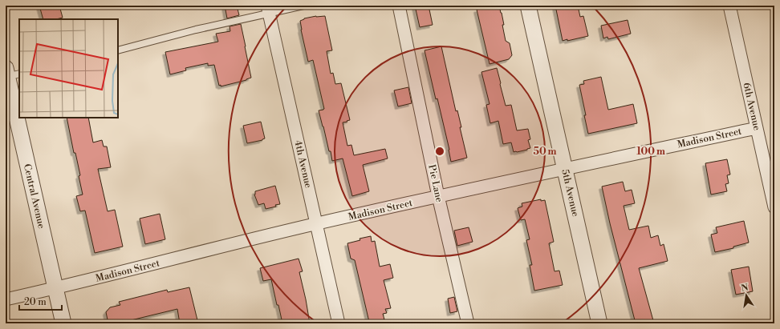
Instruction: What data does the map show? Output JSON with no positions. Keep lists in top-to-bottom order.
{
  "streets": {
    "street": [
      "6th Avenue",
      "Madison Street",
      "4th Avenue",
      "Pie Lane",
      "5th Avenue",
      "Central Avenue"
    ]
  },
  "crossings": [
    ["6th Avenue", "Madison Street"],
    ["Madison Street", "4th Avenue"],
    ["Madison Street", "Pie Lane"],
    ["Madison Street", "5th Avenue"],
    ["Madison Street", "Central Avenue"]
  ],
  "scale_bar": "20 m",
  "north": "top",
  "rings": ["50 m", "100 m"]
}
